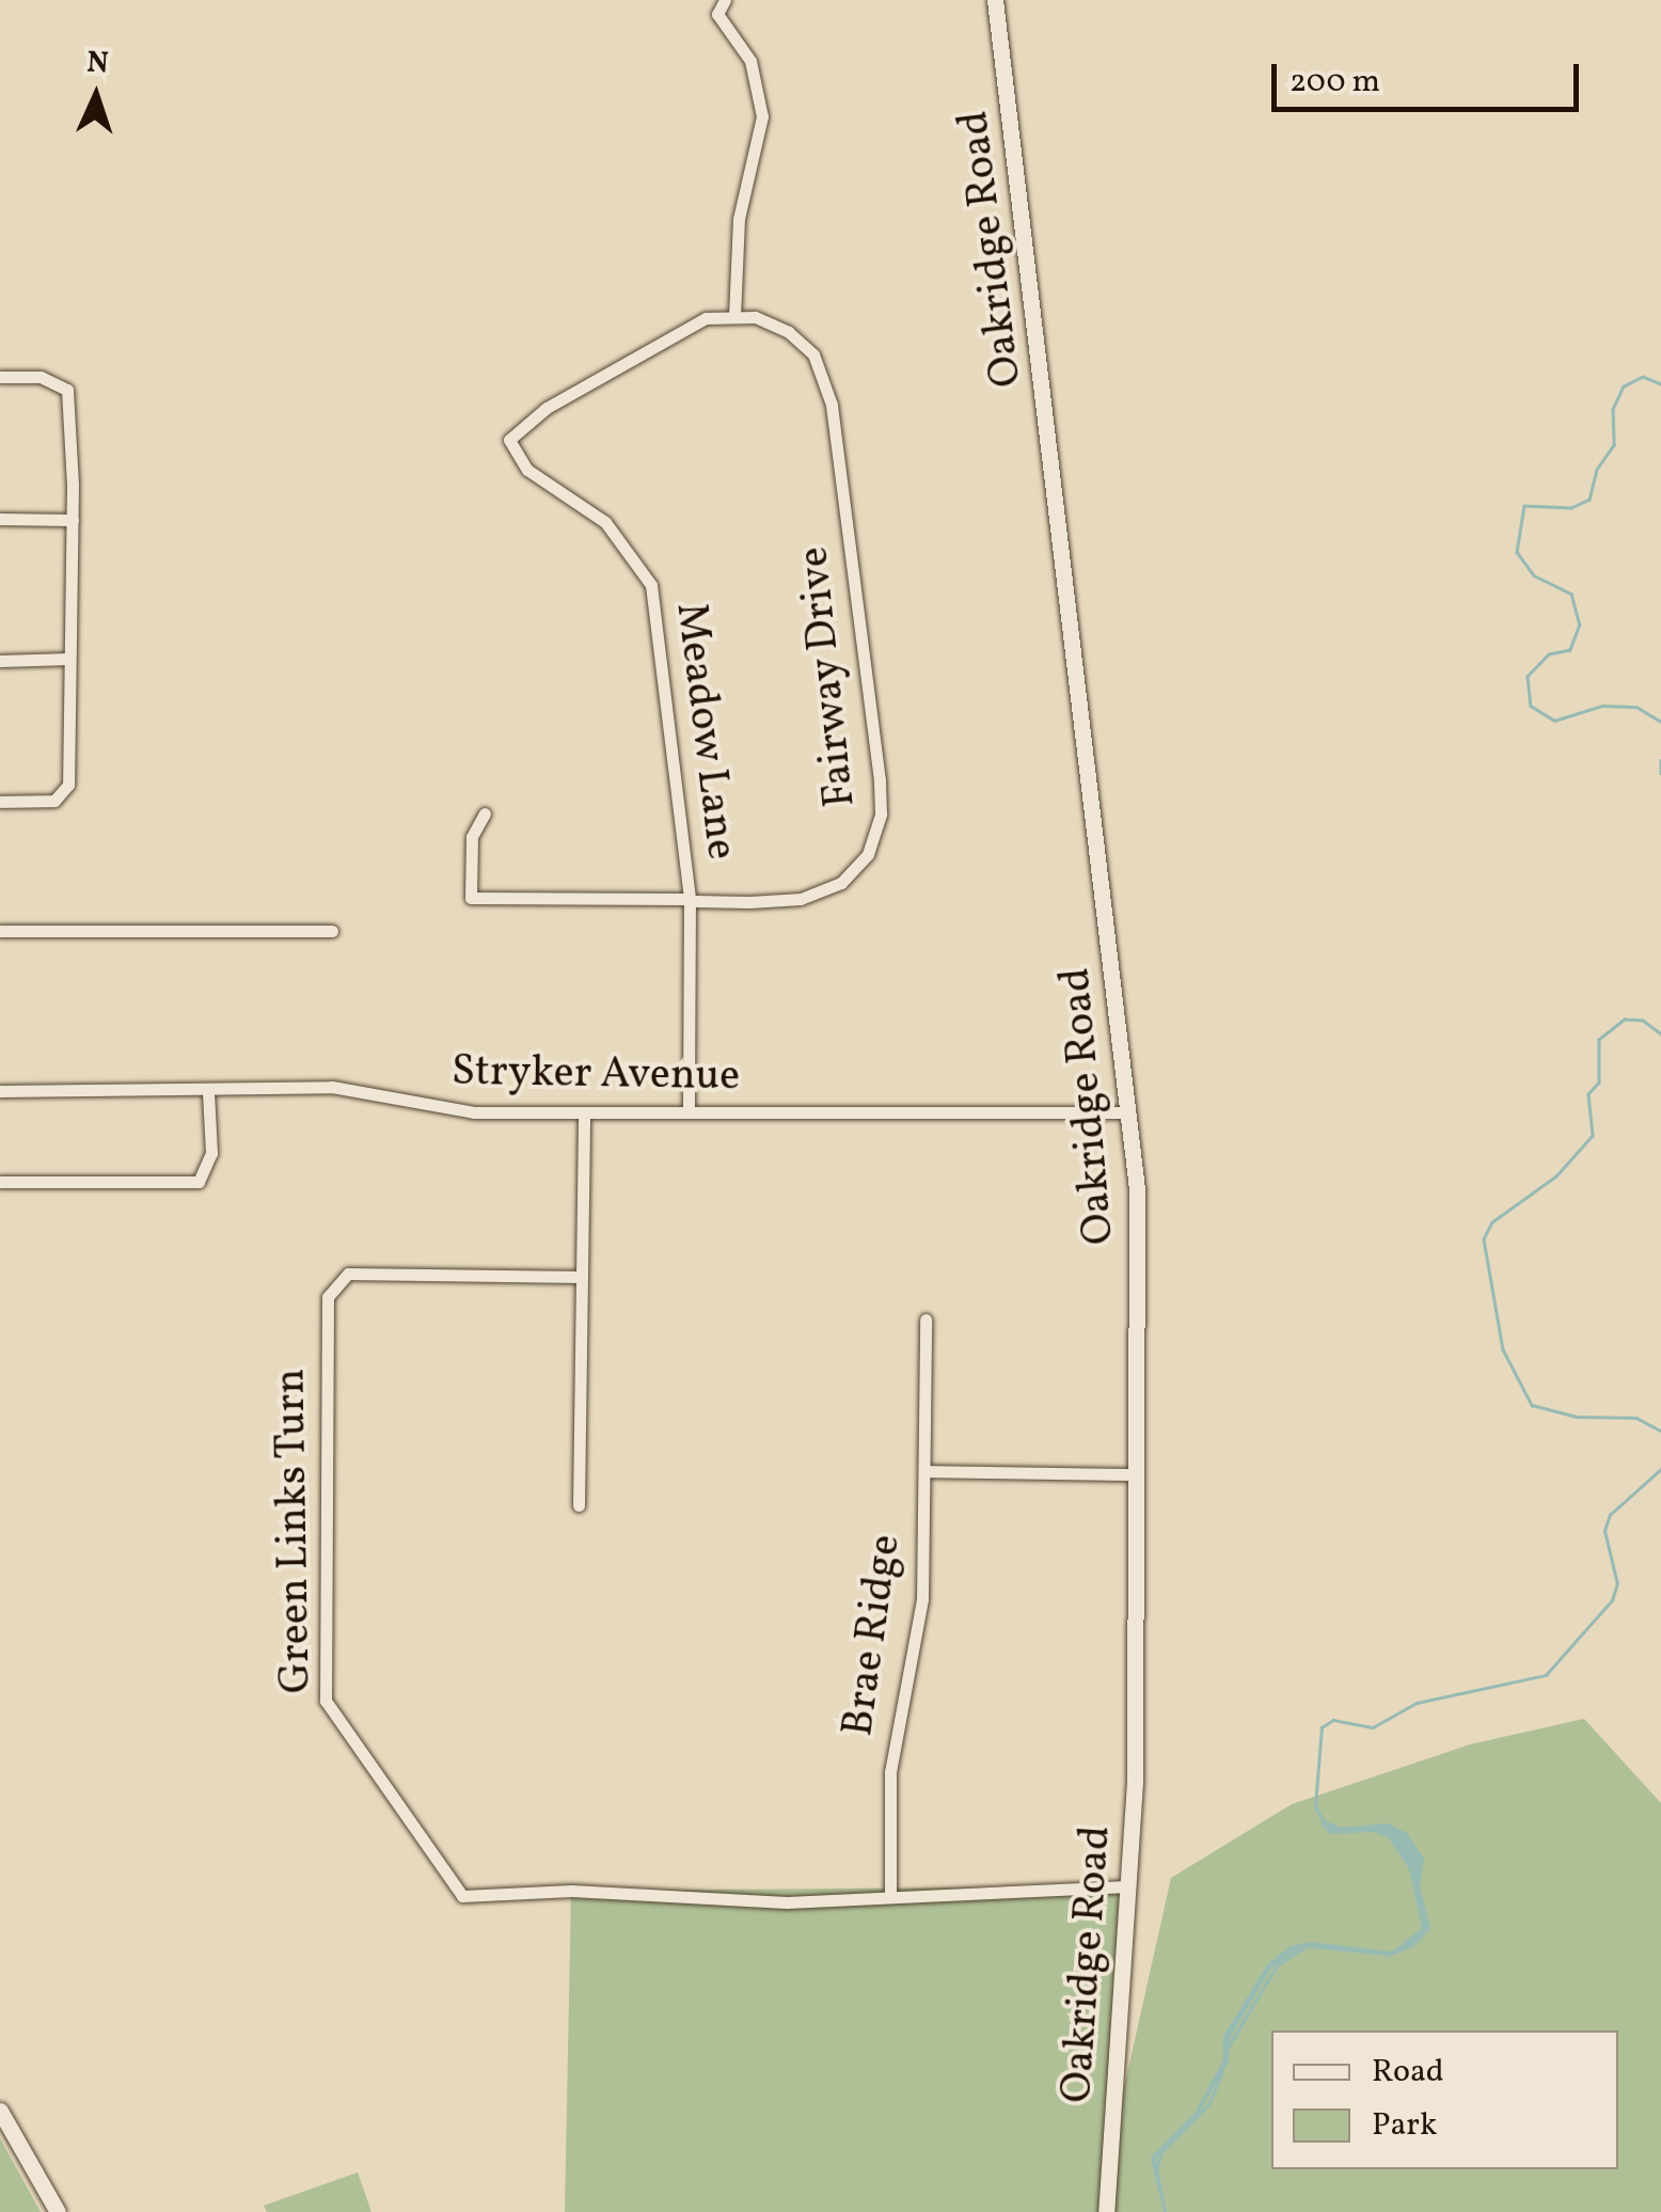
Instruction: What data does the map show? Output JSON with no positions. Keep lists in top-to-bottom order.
{
  "streets": {
    "street": [
      "Oakridge Road",
      "Fairway Drive",
      "Meadow Lane",
      "Stryker Avenue",
      "Green Links Turn",
      "Brae Ridge"
    ]
  },
  "crossings": [
    ["Oakridge Road", "Stryker Avenue"],
    ["Oakridge Road", "Green Links Turn"],
    ["Fairway Drive", "Meadow Lane"],
    ["Meadow Lane", "Stryker Avenue"],
    ["Green Links Turn", "Brae Ridge"]
  ],
  "legend": ["Road", "Park"],
  "scale_bar": "200 m",
  "north": "top"
}
